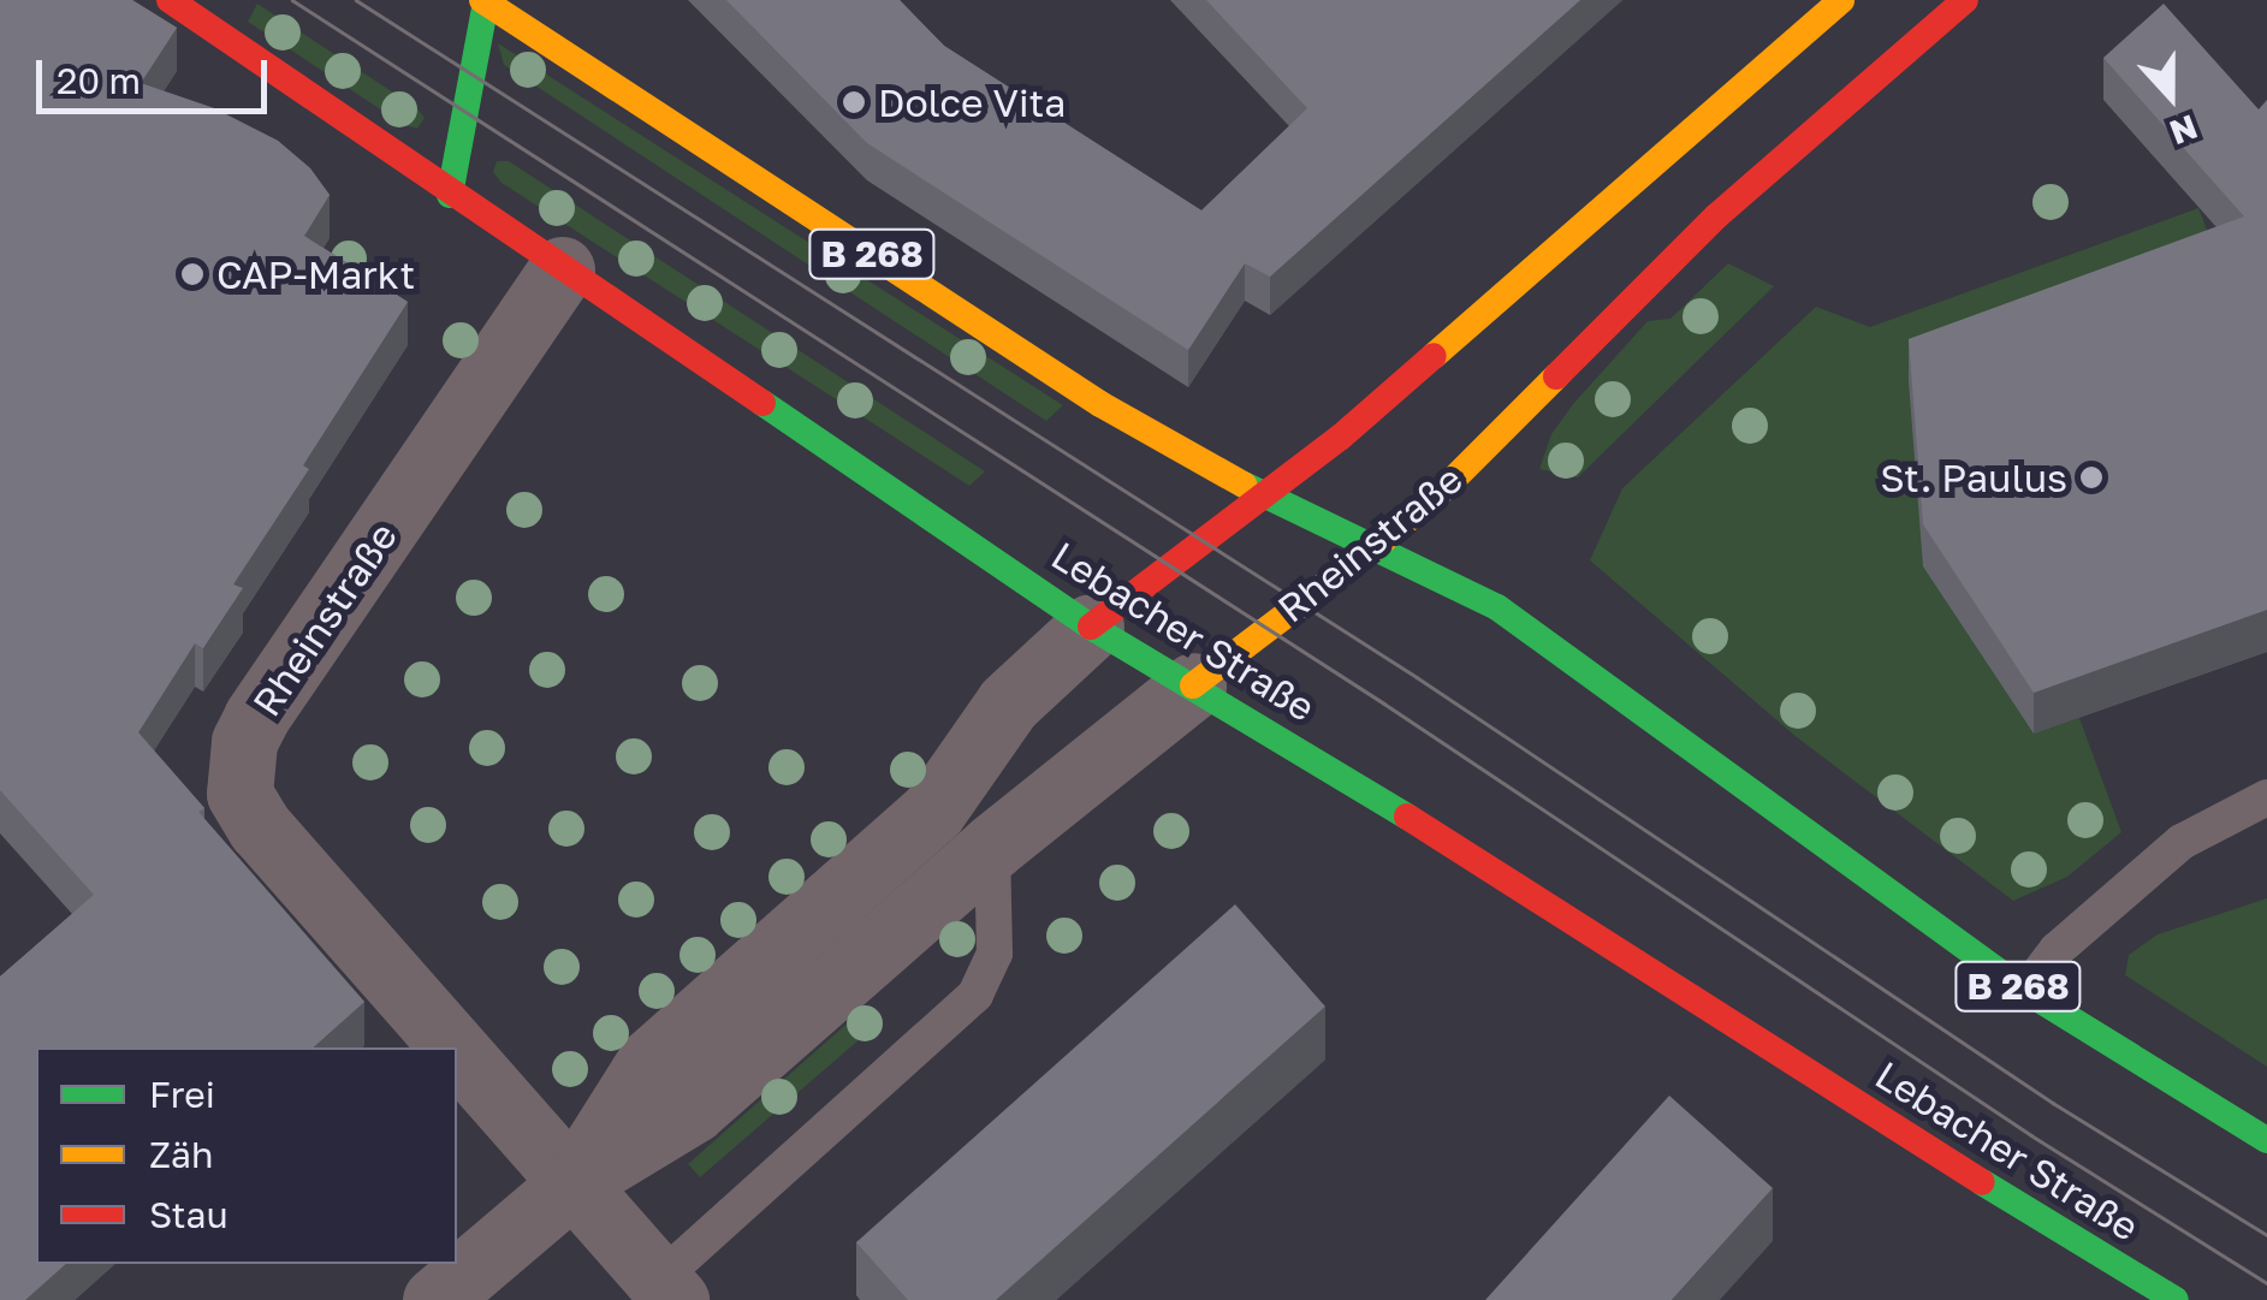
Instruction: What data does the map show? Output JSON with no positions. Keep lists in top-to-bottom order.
{
  "streets": {
    "main road": ["B 268", "Rheinstraße", "Lebacher Straße"]
  },
  "crossings": [
    ["B 268", "Rheinstraße"],
    ["Rheinstraße", "Lebacher Straße"]
  ],
  "places": ["Dolce Vita", "CAP-Markt", "St. Paulus"],
  "legend": ["Frei", "Zäh", "Stau"],
  "scale_bar": "20 m",
  "north": "bottom"
}
